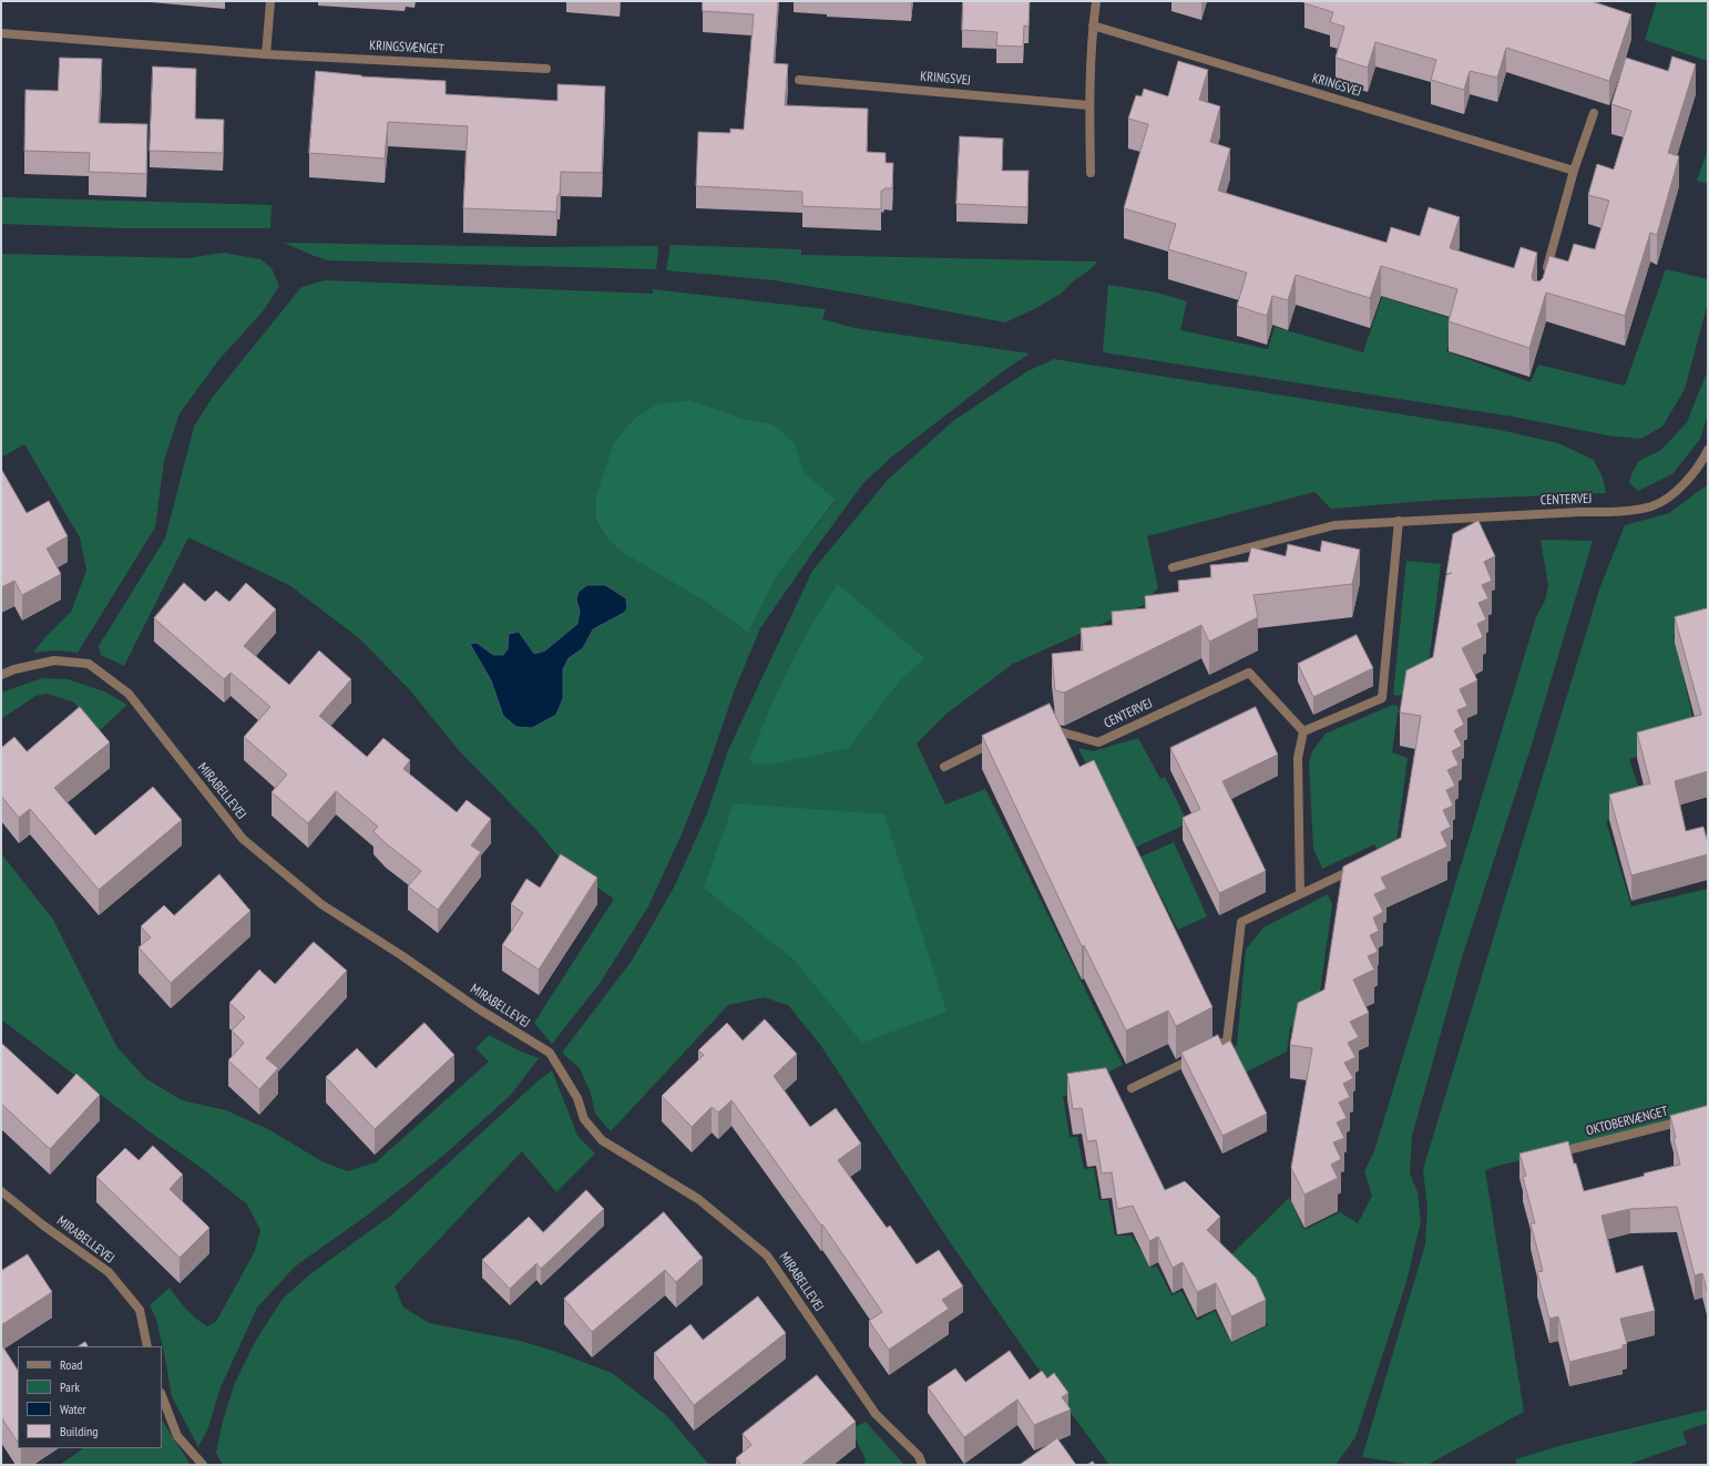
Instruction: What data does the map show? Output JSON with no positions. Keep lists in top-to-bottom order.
{
  "streets": {
    "street": [
      "KRINGSVÆNGET",
      "KRINGSVEJ",
      "CENTERVEJ",
      "MIRABELLEVEJ",
      "OKTOBERVÆNGET"
    ]
  },
  "legend": [
    "Road",
    "Park",
    "Water",
    "Building"
  ]
}
